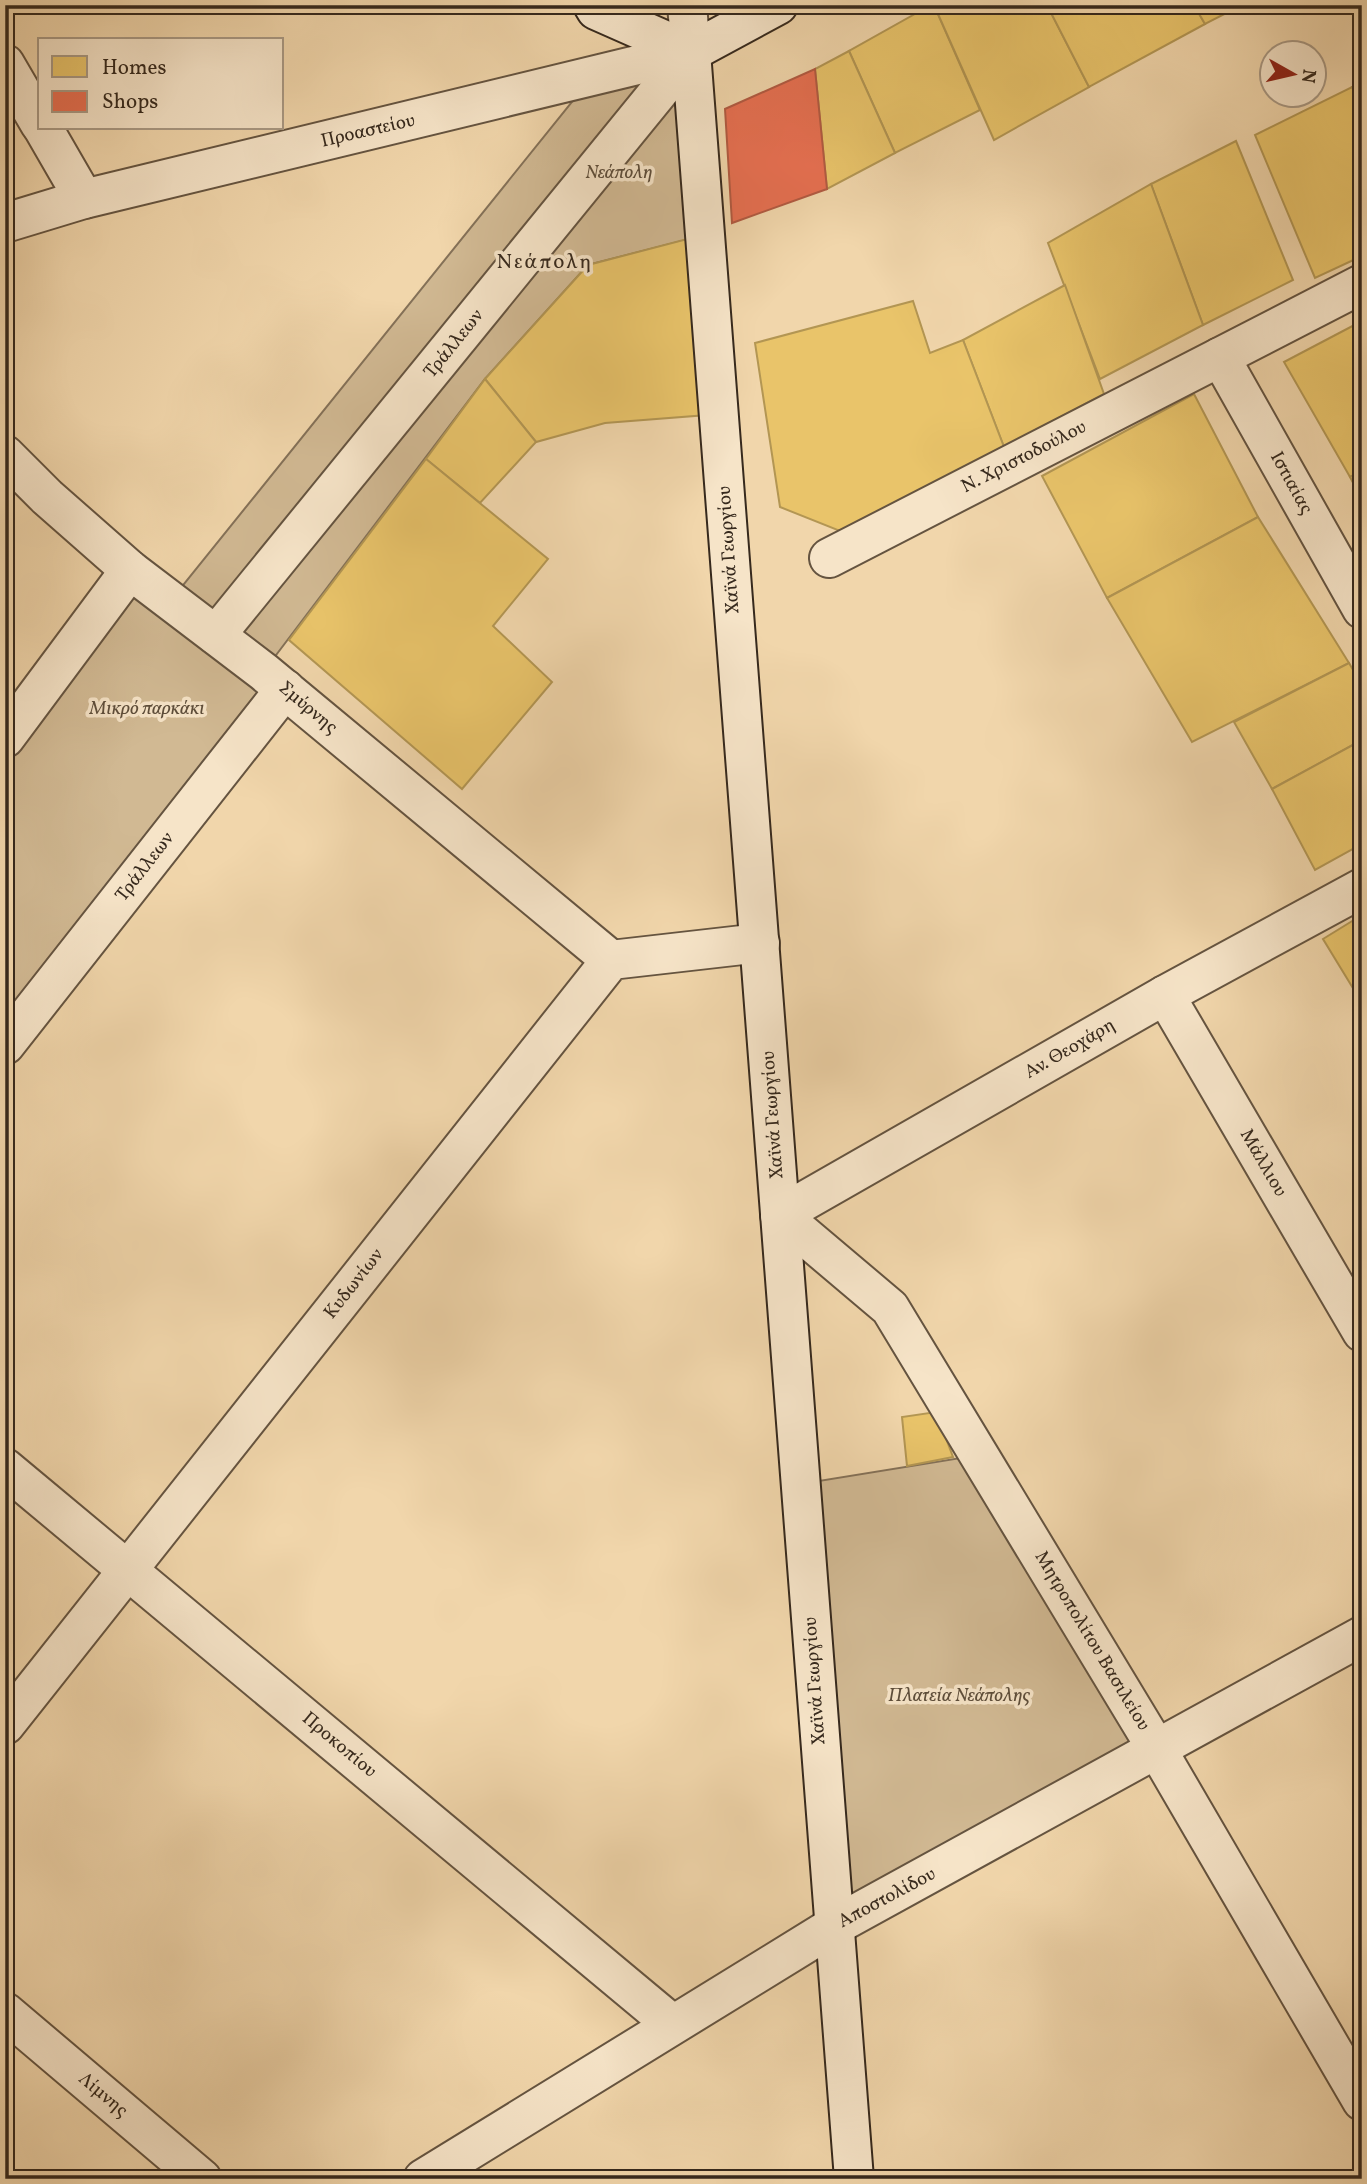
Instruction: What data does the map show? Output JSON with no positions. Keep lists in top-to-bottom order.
{
  "streets": {
    "street": [
      "Προαστείου",
      "Τράλλεων",
      "Ν. Χριστοδούλου",
      "Ιστιαίας",
      "Χαϊνά Γεωργίου",
      "Σμύρνης",
      "Αν. Θεοχάρη",
      "Μάλλιου",
      "Κυδωνίων",
      "Μητροπολίτου Βασιλείου",
      "Προκοπίου",
      "Αποστολίδου",
      "Λίμνης"
    ]
  },
  "crossings": [
    ["Προαστείου", "Τράλλεων"],
    ["Προαστείου", "Χαϊνά Γεωργίου"],
    ["Τράλλεων", "Χαϊνά Γεωργίου"],
    ["Τράλλεων", "Σμύρνης"],
    ["Ν. Χριστοδούλου", "Ιστιαίας"],
    ["Χαϊνά Γεωργίου", "Αν. Θεοχάρη"],
    ["Χαϊνά Γεωργίου", "Μητροπολίτου Βασιλείου"],
    ["Χαϊνά Γεωργίου", "Αποστολίδου"],
    ["Σμύρνης", "Κυδωνίων"],
    ["Αν. Θεοχάρη", "Μάλλιου"],
    ["Αν. Θεοχάρη", "Μητροπολίτου Βασιλείου"],
    ["Κυδωνίων", "Προκοπίου"],
    ["Μητροπολίτου Βασιλείου", "Αποστολίδου"],
    ["Προκοπίου", "Αποστολίδου"]
  ],
  "districts": ["Νεάπολη"],
  "parks": ["Νεάπολη", "Μικρό παρκάκι", "Πλατεία Νεάπολης"],
  "legend": ["Homes", "Shops"],
  "north": "right"
}
